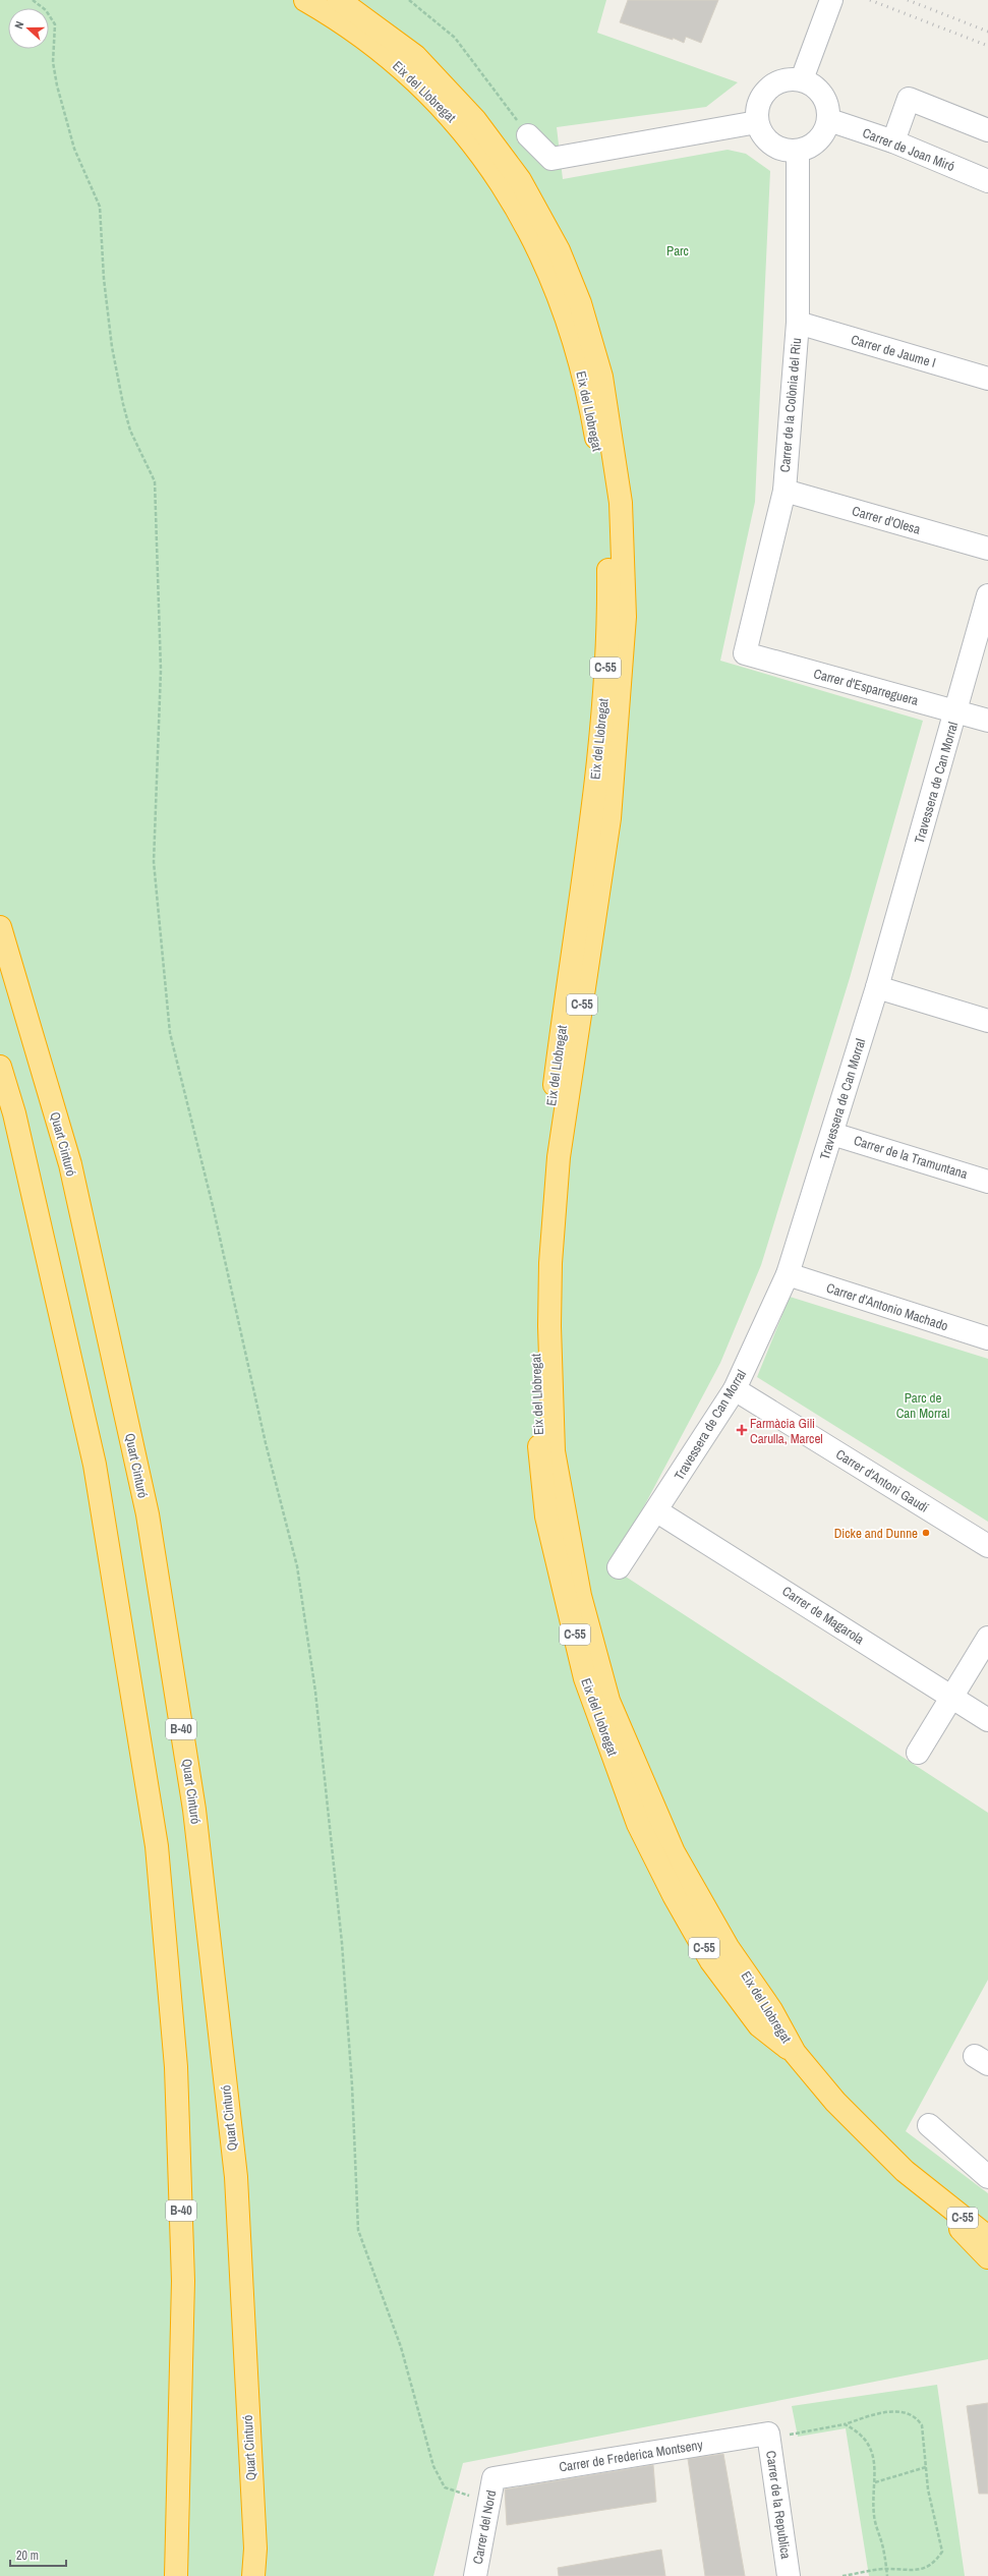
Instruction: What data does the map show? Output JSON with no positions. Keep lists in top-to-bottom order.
{
  "streets": {
    "highway": [
      "Eix del Llobregat",
      "C-55",
      "Quart Cinturó",
      "B-40"
    ],
    "street": [
      "Carrer de Joan Miró",
      "Carrer de Jaume I",
      "Carrer de la Colònia del Riu",
      "Carrer d'Olesa",
      "Carrer d'Esparreguera",
      "Travessera de Can Morral",
      "Carrer de la Tramuntana",
      "Carrer d'Antonio Machado",
      "Carrer d'Antoni Gaudí",
      "Carrer de Magarola",
      "Carrer de Frederica Montseny",
      "Carrer de la Republica",
      "Carrer del Nord"
    ]
  },
  "crossings": [
    ["Carrer de Joan Miró", "Carrer de la Colònia del Riu"],
    ["Carrer de Jaume I", "Carrer de la Colònia del Riu"],
    ["Carrer de la Colònia del Riu", "Carrer d'Olesa"],
    ["Carrer de la Colònia del Riu", "Carrer d'Esparreguera"],
    ["Carrer d'Esparreguera", "Travessera de Can Morral"],
    ["Travessera de Can Morral", "Carrer de la Tramuntana"],
    ["Travessera de Can Morral", "Carrer d'Antonio Machado"],
    ["Travessera de Can Morral", "Carrer d'Antoni Gaudí"],
    ["Travessera de Can Morral", "Carrer de Magarola"],
    ["Carrer de Frederica Montseny", "Carrer de la Republica"],
    ["Carrer de Frederica Montseny", "Carrer del Nord"]
  ],
  "parks": ["Parc", "Parc de Can Morral"],
  "places": {
    "health": ["Farmàcia Gili Carulla, Marcel"],
    "other": ["Dicke and Dunne"]
  },
  "scale_bar": "20 m",
  "north": "left"
}
